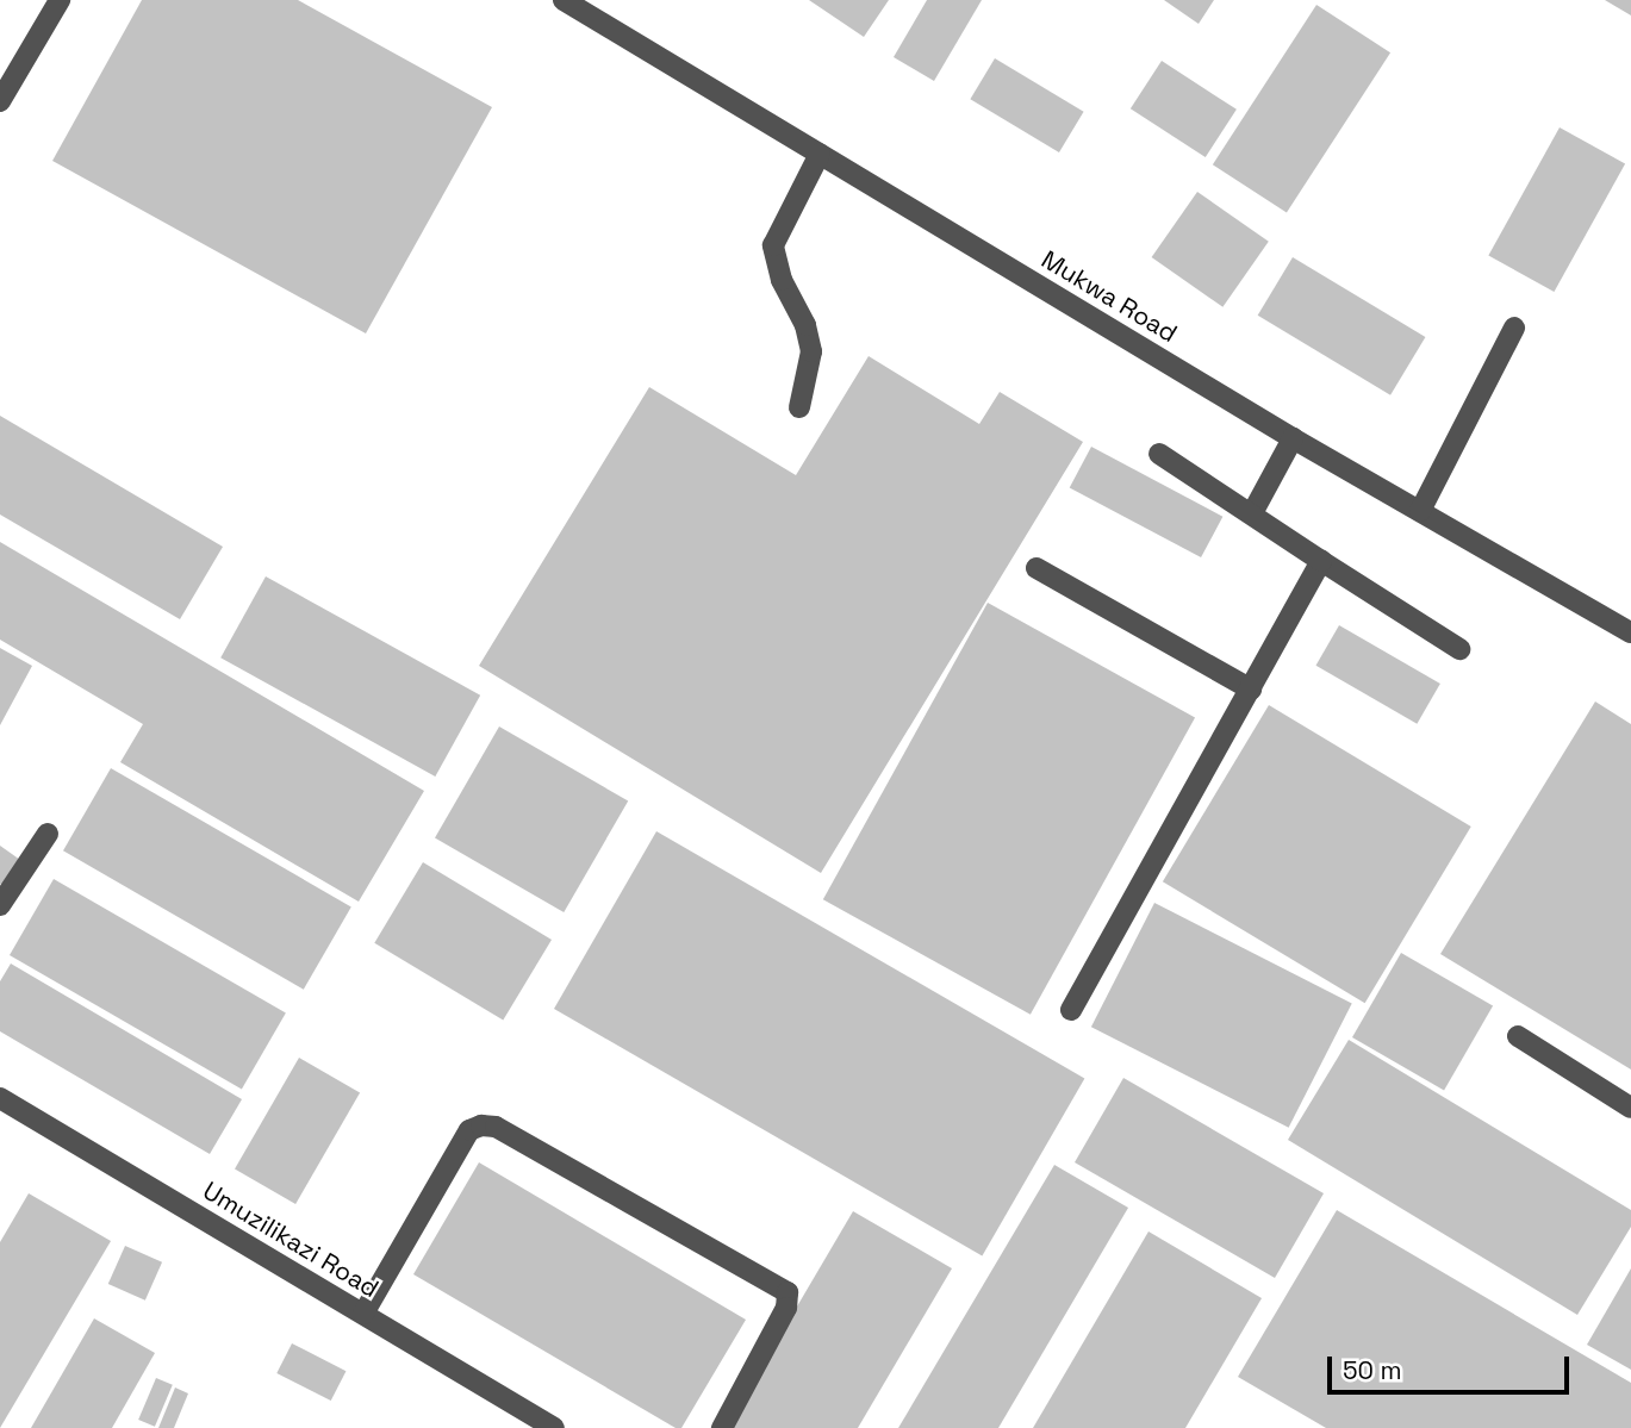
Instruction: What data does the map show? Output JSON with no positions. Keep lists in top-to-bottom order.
{
  "streets": {
    "street": ["Mukwa Road", "Umuzilikazi Road"]
  },
  "scale_bar": "50 m"
}
